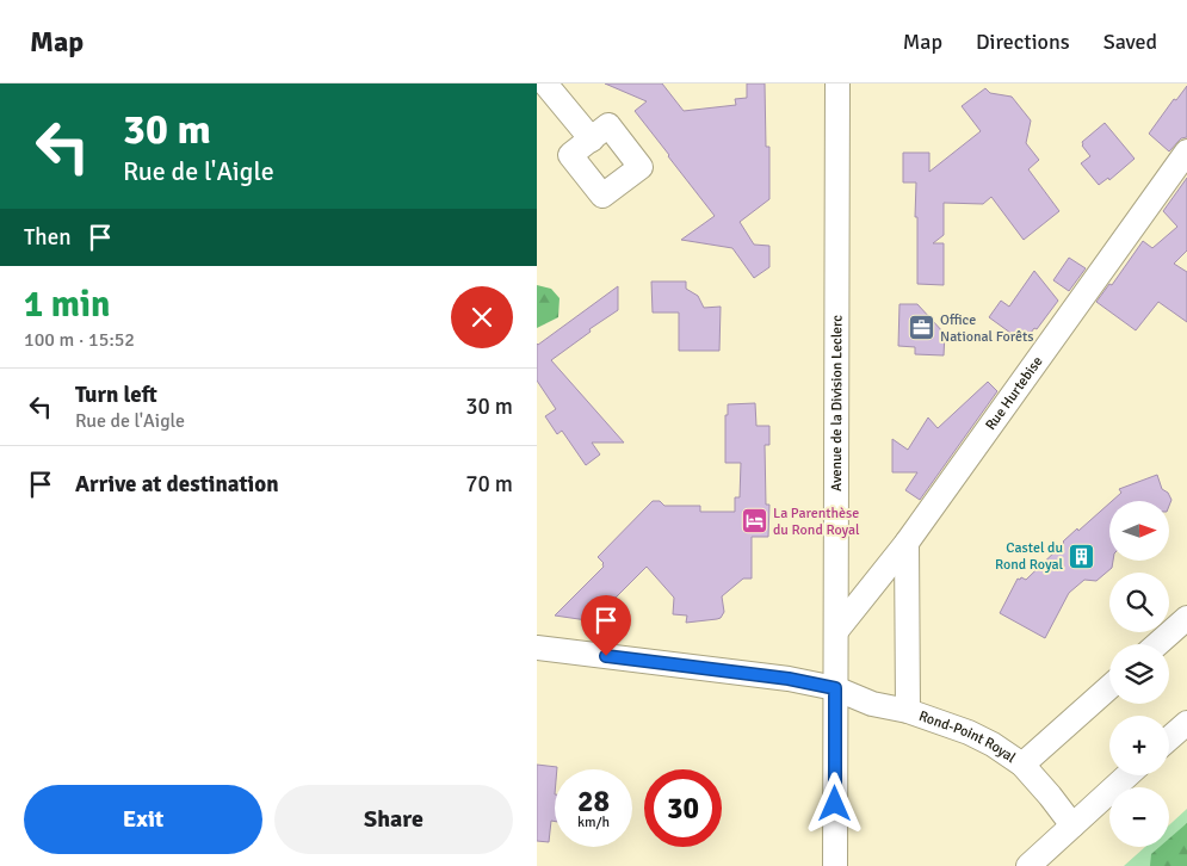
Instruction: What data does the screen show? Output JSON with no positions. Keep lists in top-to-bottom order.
{
  "streets": {
    "street": ["Rue Hurtebise", "Avenue de la Division Leclerc", "Rond-Point Royal"]
  },
  "crossings": [
    ["Rue Hurtebise", "Avenue de la Division Leclerc"],
    ["Avenue de la Division Leclerc", "Rond-Point Royal"]
  ],
  "places": {
    "office": ["Office National Forêts"],
    "hotel": ["La Parenthèse du Rond Royal"],
    "building": ["Castel du Rond Royal"]
  },
  "north": "right",
  "page": {
    "header": "Map",
    "nav": ["Map", "Directions", "Saved"],
    "turn": ["30 m", "Rue de l'Aigle"],
    "then": "Then",
    "heading": ["1 min", "100 m · 15:52"],
    "list": [
      {
        "name": "Turn left",
        "note": "Rue de l'Aigle",
        "value": "30 m"
      },
      {
        "name": "Arrive at destination",
        "value": "70 m"
      }
    ],
    "map_buttons": ["+", "−"],
    "speed": "28 km/h",
    "limit": "30",
    "buttons": ["Exit", "Share"]
  }
}
